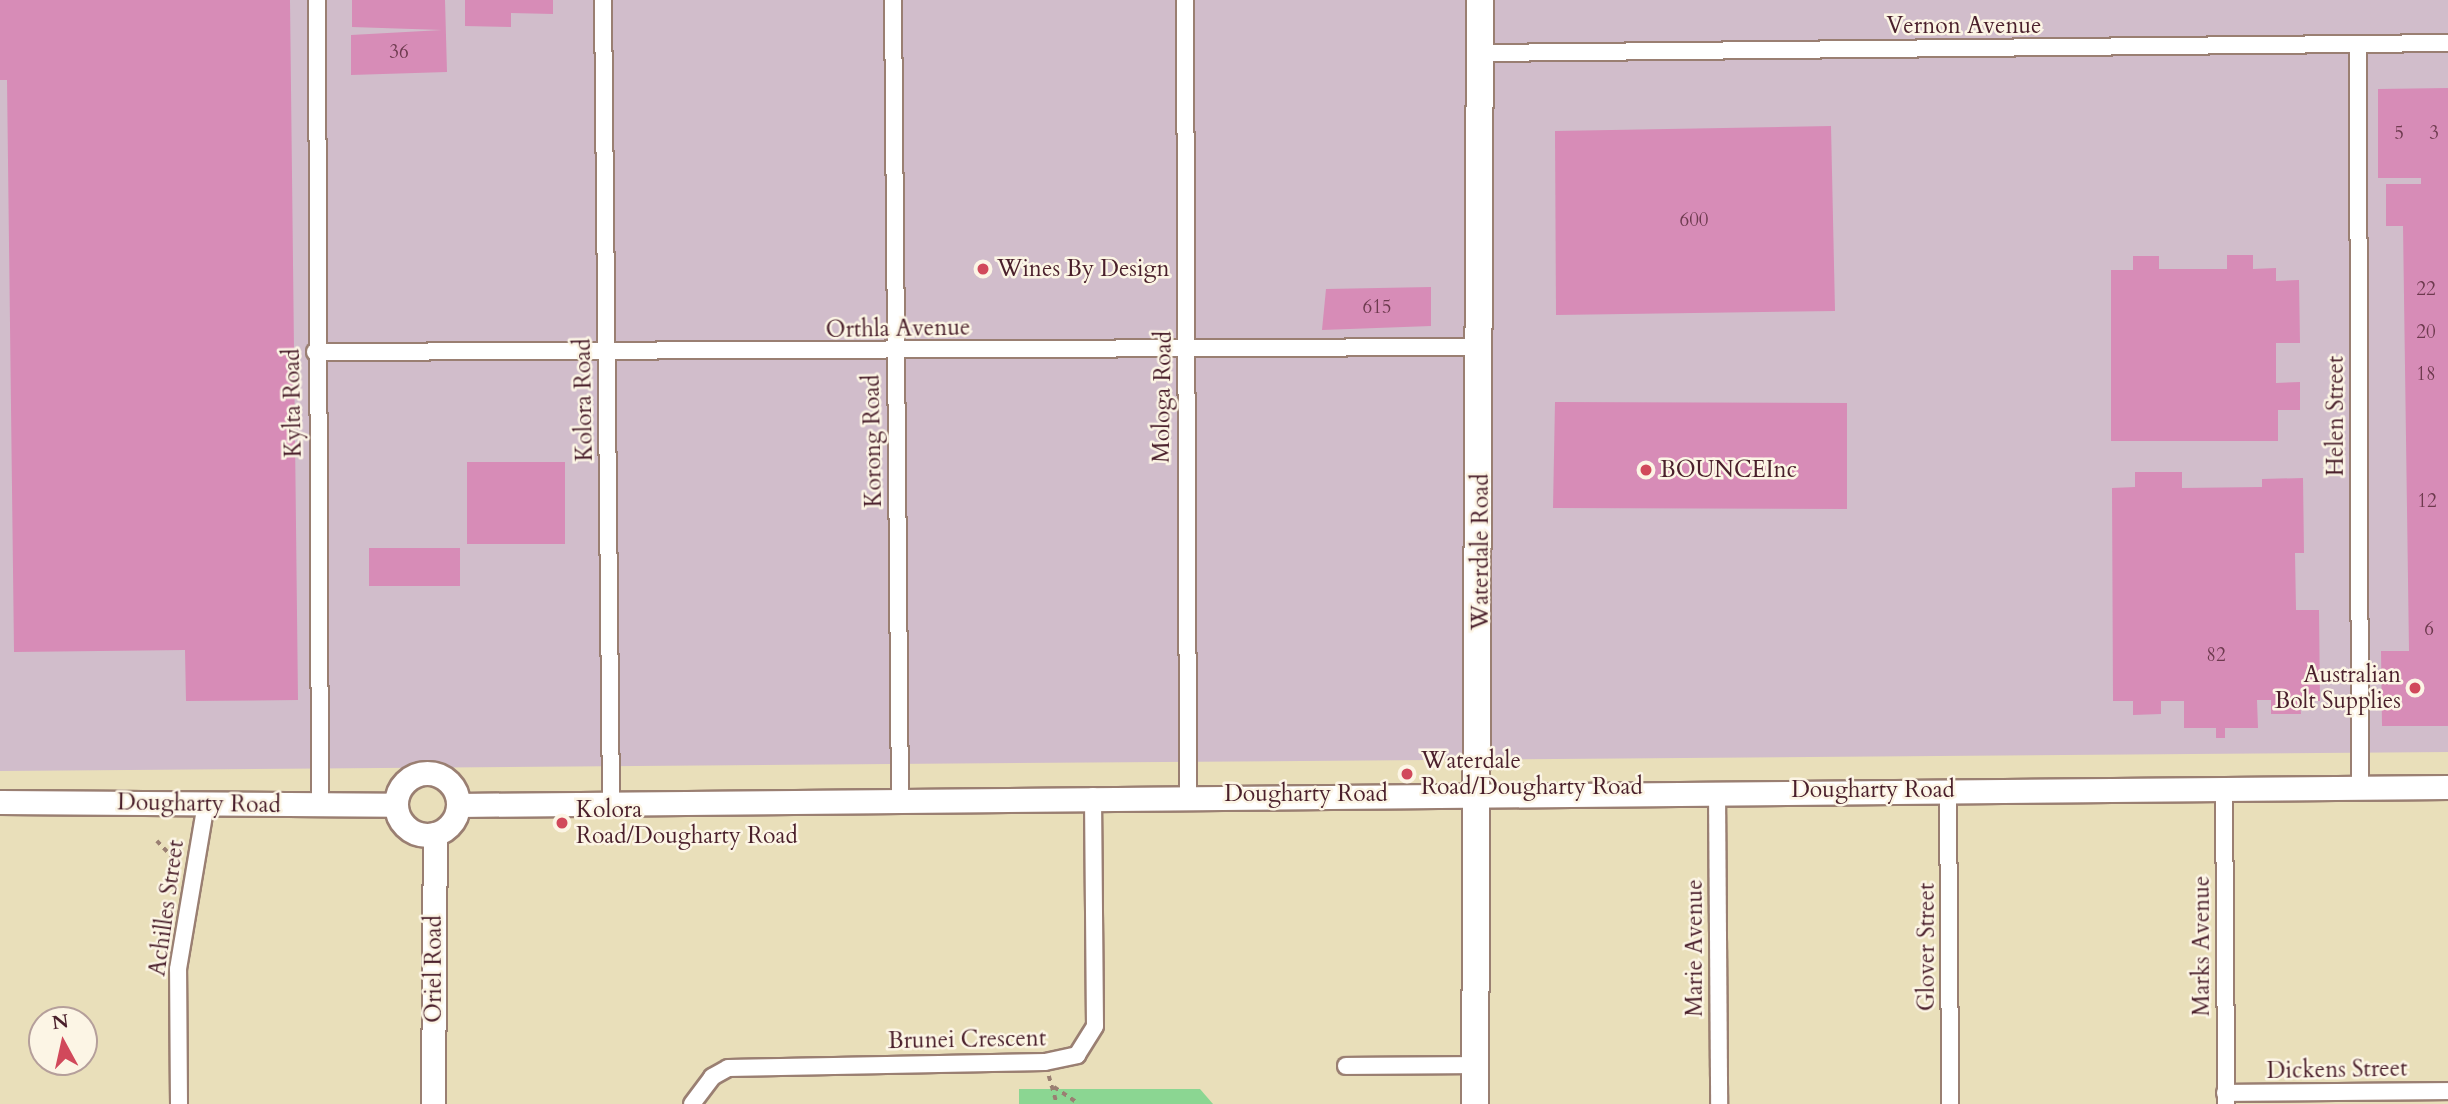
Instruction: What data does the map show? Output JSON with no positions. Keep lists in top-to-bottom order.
{
  "streets": {
    "main road": ["Waterdale Road"],
    "street": [
      "Vernon Avenue",
      "Orthla Avenue",
      "Mologa Road",
      "Kolora Road",
      "Kylta Road",
      "Helen Street",
      "Korong Road",
      "Dougharty Road",
      "Achilles Street",
      "Marks Avenue",
      "Glover Street",
      "Marie Avenue",
      "Oriel Road",
      "Brunei Crescent",
      "Dickens Street"
    ]
  },
  "crossings": [
    ["Vernon Avenue", "Helen Street"],
    ["Vernon Avenue", "Waterdale Road"],
    ["Orthla Avenue", "Mologa Road"],
    ["Orthla Avenue", "Kolora Road"],
    ["Orthla Avenue", "Kylta Road"],
    ["Orthla Avenue", "Korong Road"],
    ["Orthla Avenue", "Waterdale Road"],
    ["Mologa Road", "Dougharty Road"],
    ["Kolora Road", "Dougharty Road"],
    ["Kylta Road", "Dougharty Road"],
    ["Helen Street", "Dougharty Road"],
    ["Korong Road", "Dougharty Road"],
    ["Waterdale Road", "Dougharty Road"],
    ["Dougharty Road", "Achilles Street"],
    ["Dougharty Road", "Marks Avenue"],
    ["Dougharty Road", "Glover Street"],
    ["Dougharty Road", "Marie Avenue"],
    ["Dougharty Road", "Oriel Road"],
    ["Dougharty Road", "Brunei Crescent"],
    ["Marks Avenue", "Dickens Street"]
  ],
  "places": [
    "Wines By Design",
    "BOUNCEInc",
    "Australian Bolt Supplies",
    "Waterdale Road/Dougharty Road",
    "Kolora Road/Dougharty Road"
  ],
  "house_numbers": [
    "36",
    "5",
    "3",
    "600",
    "22",
    "615",
    "20",
    "18",
    "12",
    "6",
    "82"
  ],
  "north": "top"
}
